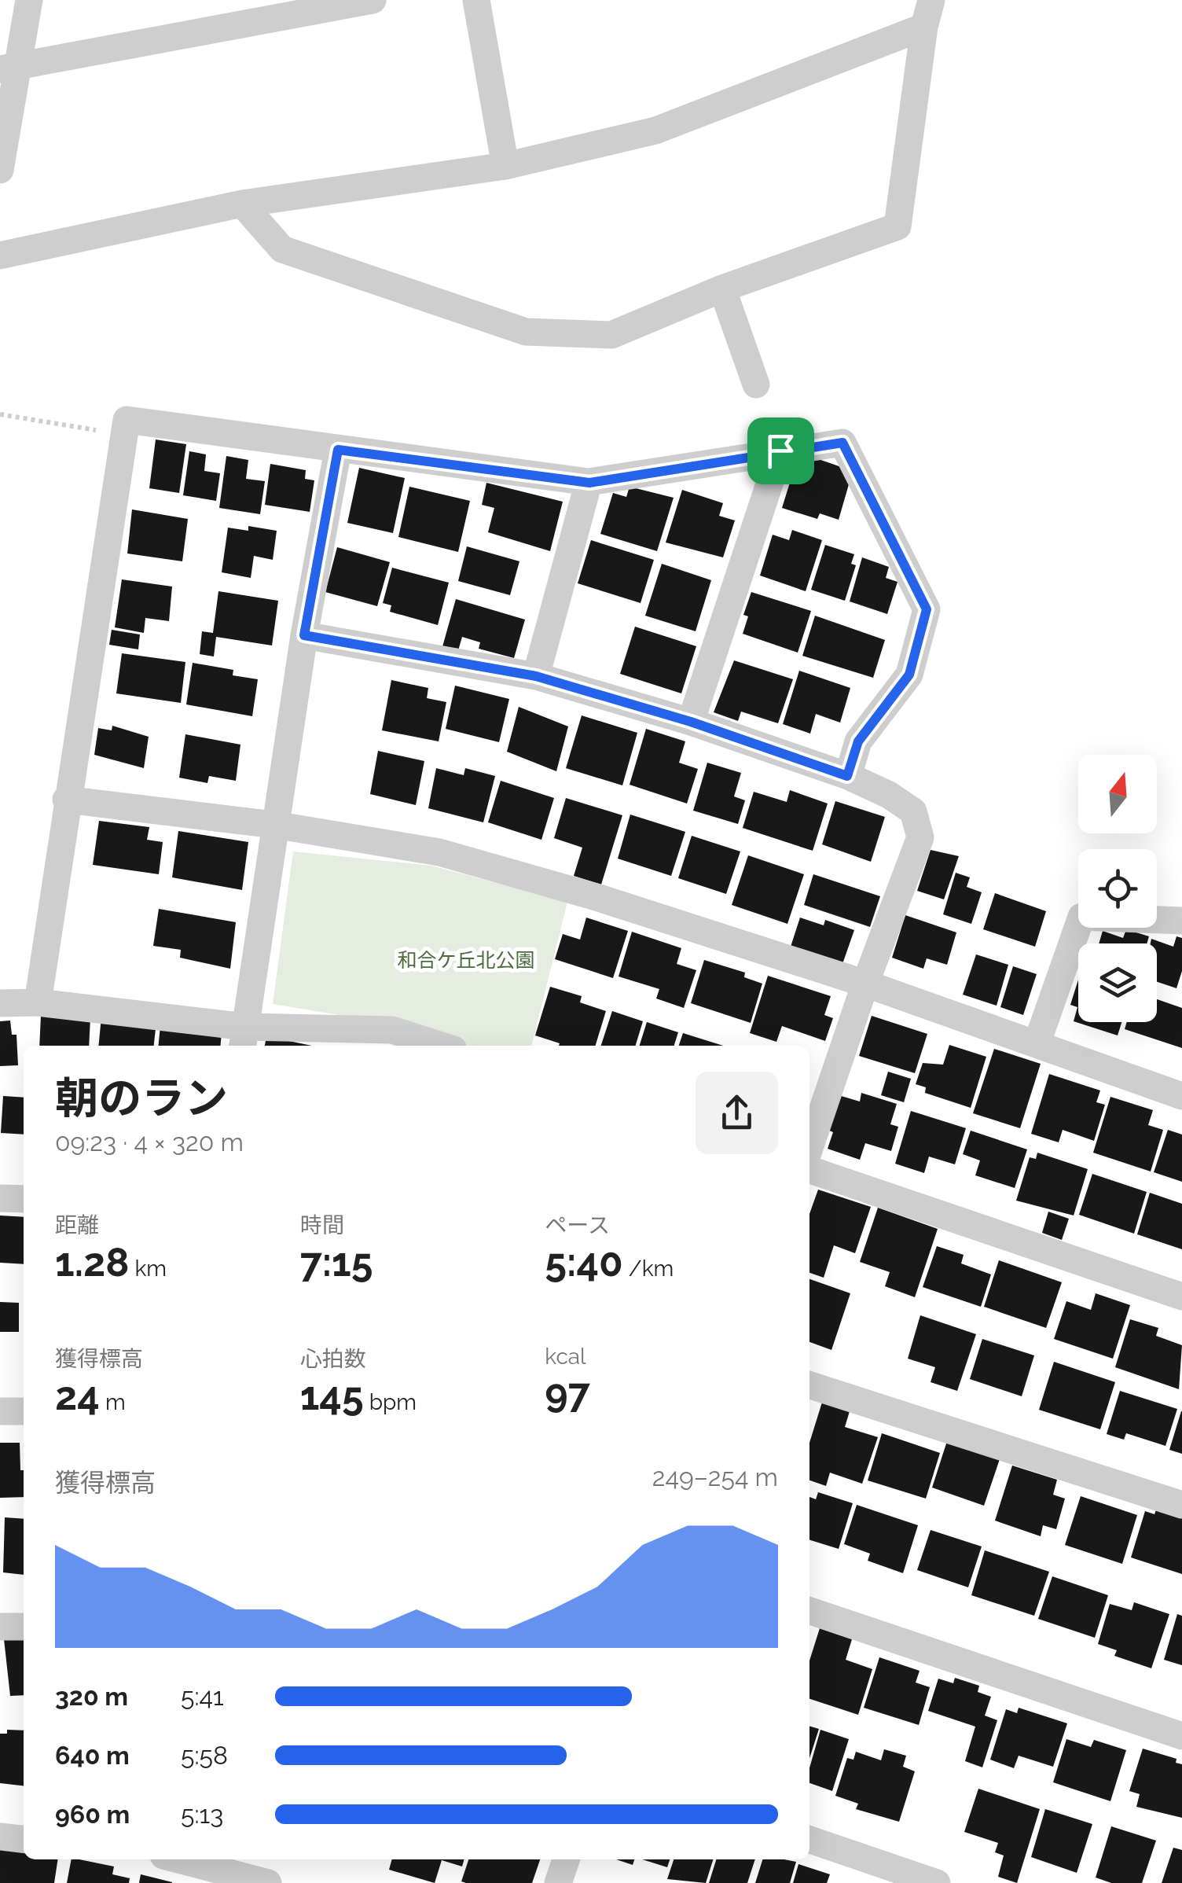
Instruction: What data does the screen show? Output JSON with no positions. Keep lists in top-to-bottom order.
{
  "parks": ["和合ケ丘北公園"],
  "north": "top",
  "page": {
    "heading": ["朝のラン", "09:23 · 4 × 320 m"],
    "stats": [
      ["距離", "1.28 km"],
      ["時間", "7:15"],
      ["ペース", "5:40 /km"],
      ["獲得標高", "24 m"],
      ["心拍数", "145 bpm"],
      ["kcal", "97"]
    ],
    "chart": ["獲得標高", "249–254 m"],
    "list": [
      {
        "name": "320 m",
        "note": "5:41"
      },
      {
        "name": "640 m",
        "note": "5:58"
      },
      {
        "name": "960 m",
        "note": "5:13"
      }
    ]
  }
}
